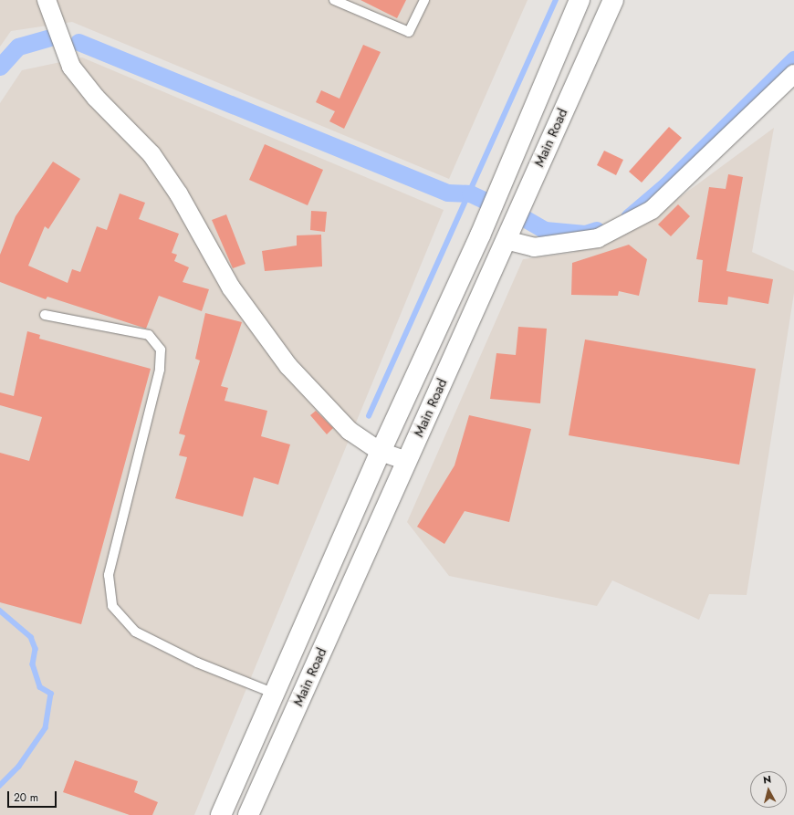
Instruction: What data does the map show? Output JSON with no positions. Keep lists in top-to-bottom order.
{
  "streets": {
    "main road": ["Main Road"]
  },
  "scale_bar": "20 m",
  "north": "top"
}
